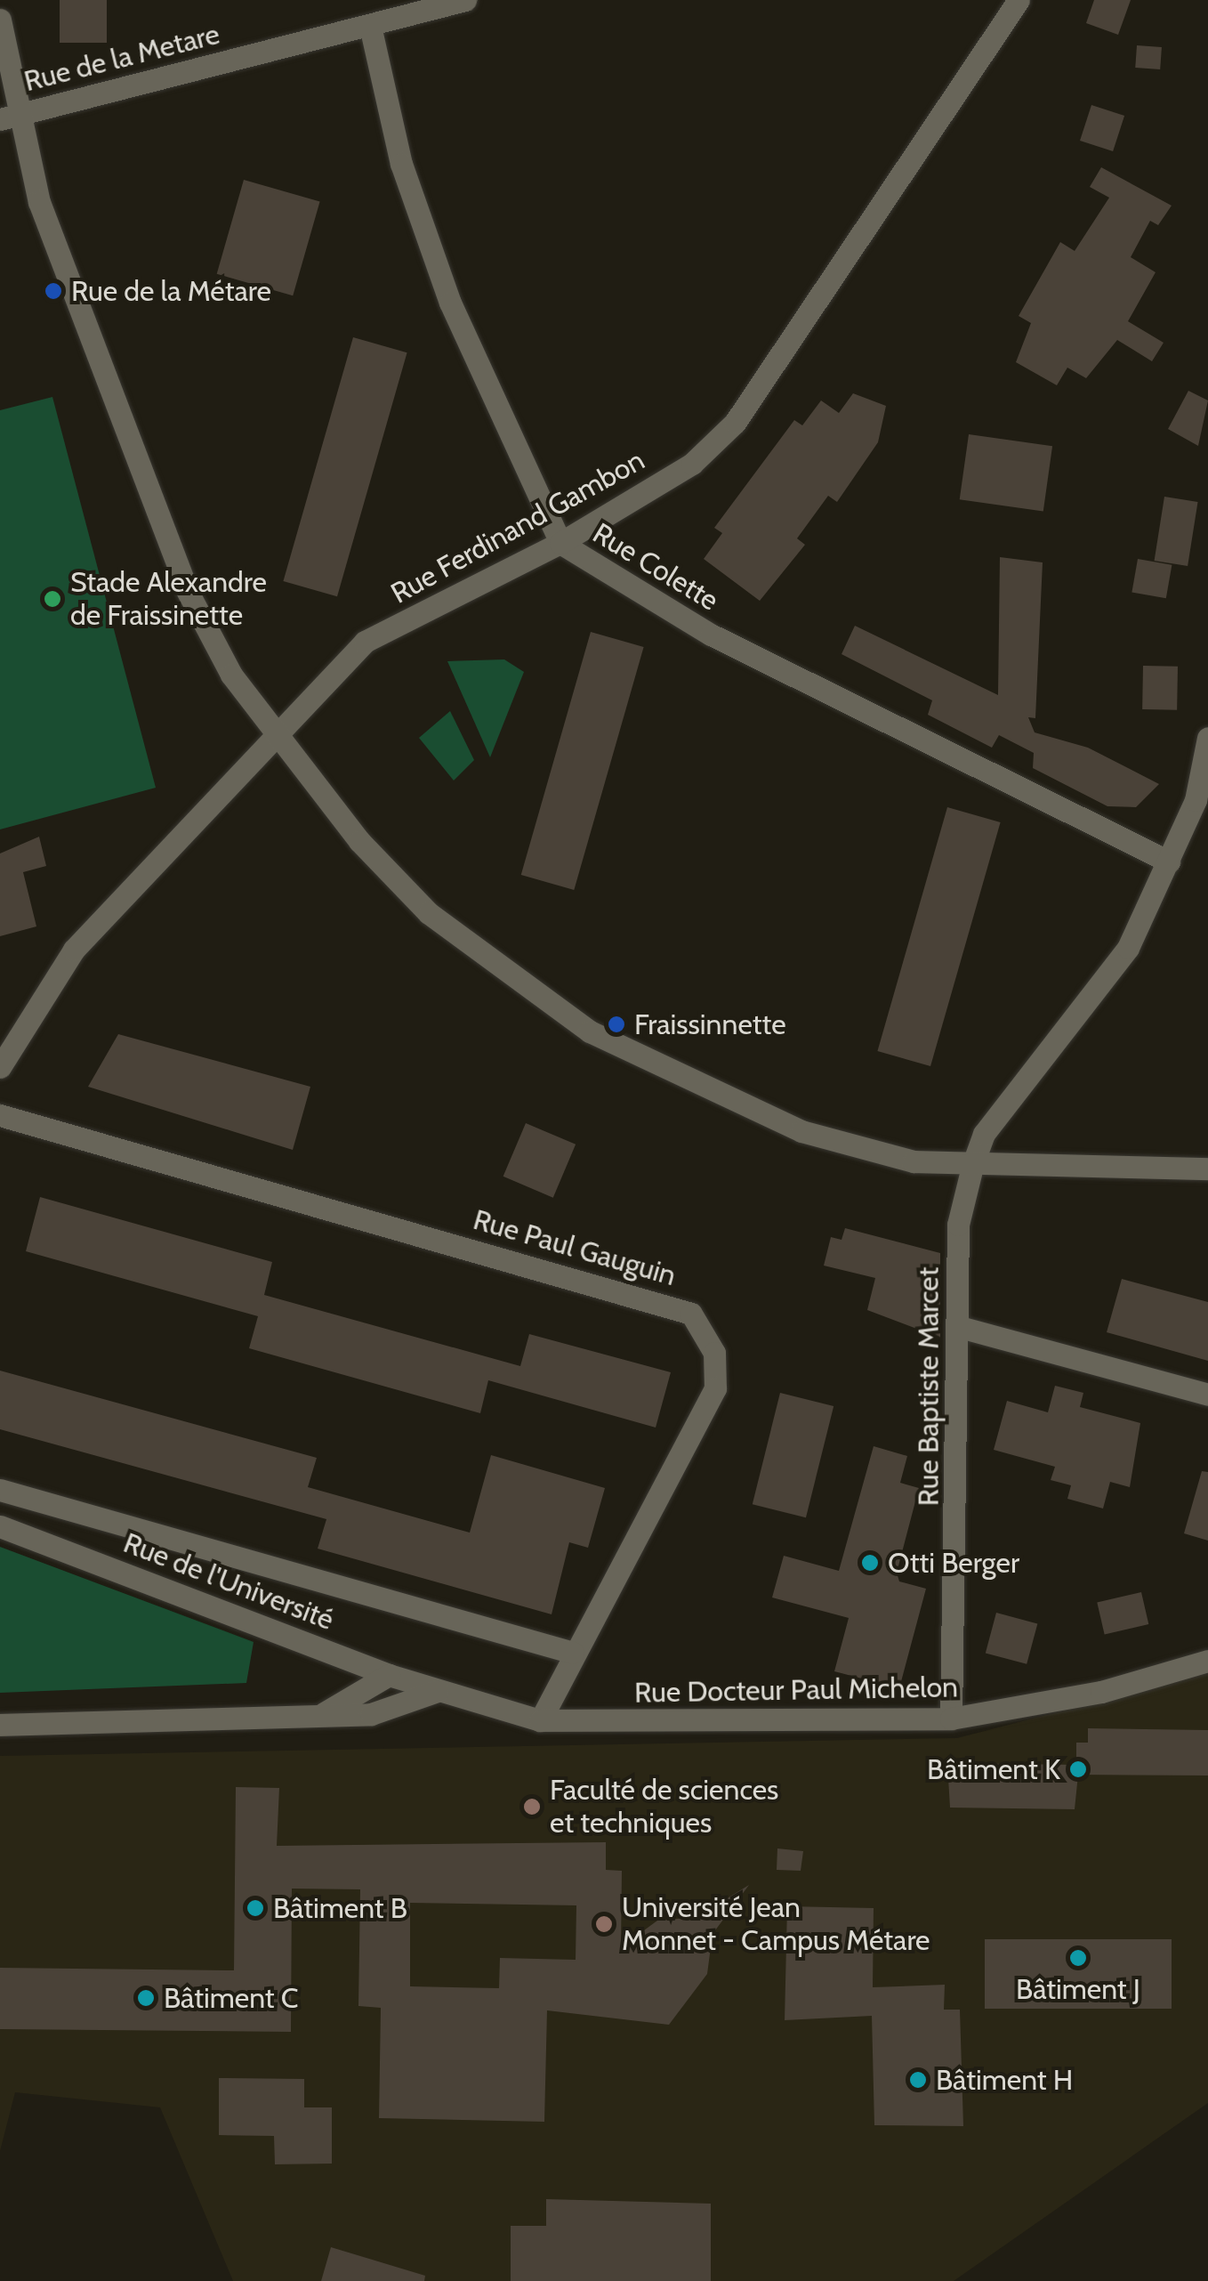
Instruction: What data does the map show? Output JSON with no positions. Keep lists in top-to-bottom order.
{
  "streets": {
    "street": [
      "Rue de la Metare",
      "Rue Ferdinand Gambon",
      "Rue Colette",
      "Rue Paul Gauguin",
      "Rue Baptiste Marcet",
      "Rue de l'Université",
      "Rue Docteur Paul Michelon"
    ]
  },
  "crossings": [
    ["Rue de la Metare", "Rue Colette"],
    ["Rue Ferdinand Gambon", "Rue Colette"],
    ["Rue Colette", "Rue Baptiste Marcet"],
    ["Rue Paul Gauguin", "Rue Docteur Paul Michelon"],
    ["Rue Baptiste Marcet", "Rue Docteur Paul Michelon"],
    ["Rue de l'Université", "Rue Docteur Paul Michelon"]
  ],
  "places": [
    "Rue de la Métare",
    "Stade Alexandre de Fraissinette",
    "Fraissinnette",
    "Otti Berger",
    "Bâtiment K",
    "Faculté de sciences et techniques",
    "Bâtiment B",
    "Université Jean Monnet - Campus Métare",
    "Bâtiment J",
    "Bâtiment C",
    "Bâtiment H"
  ]
}
